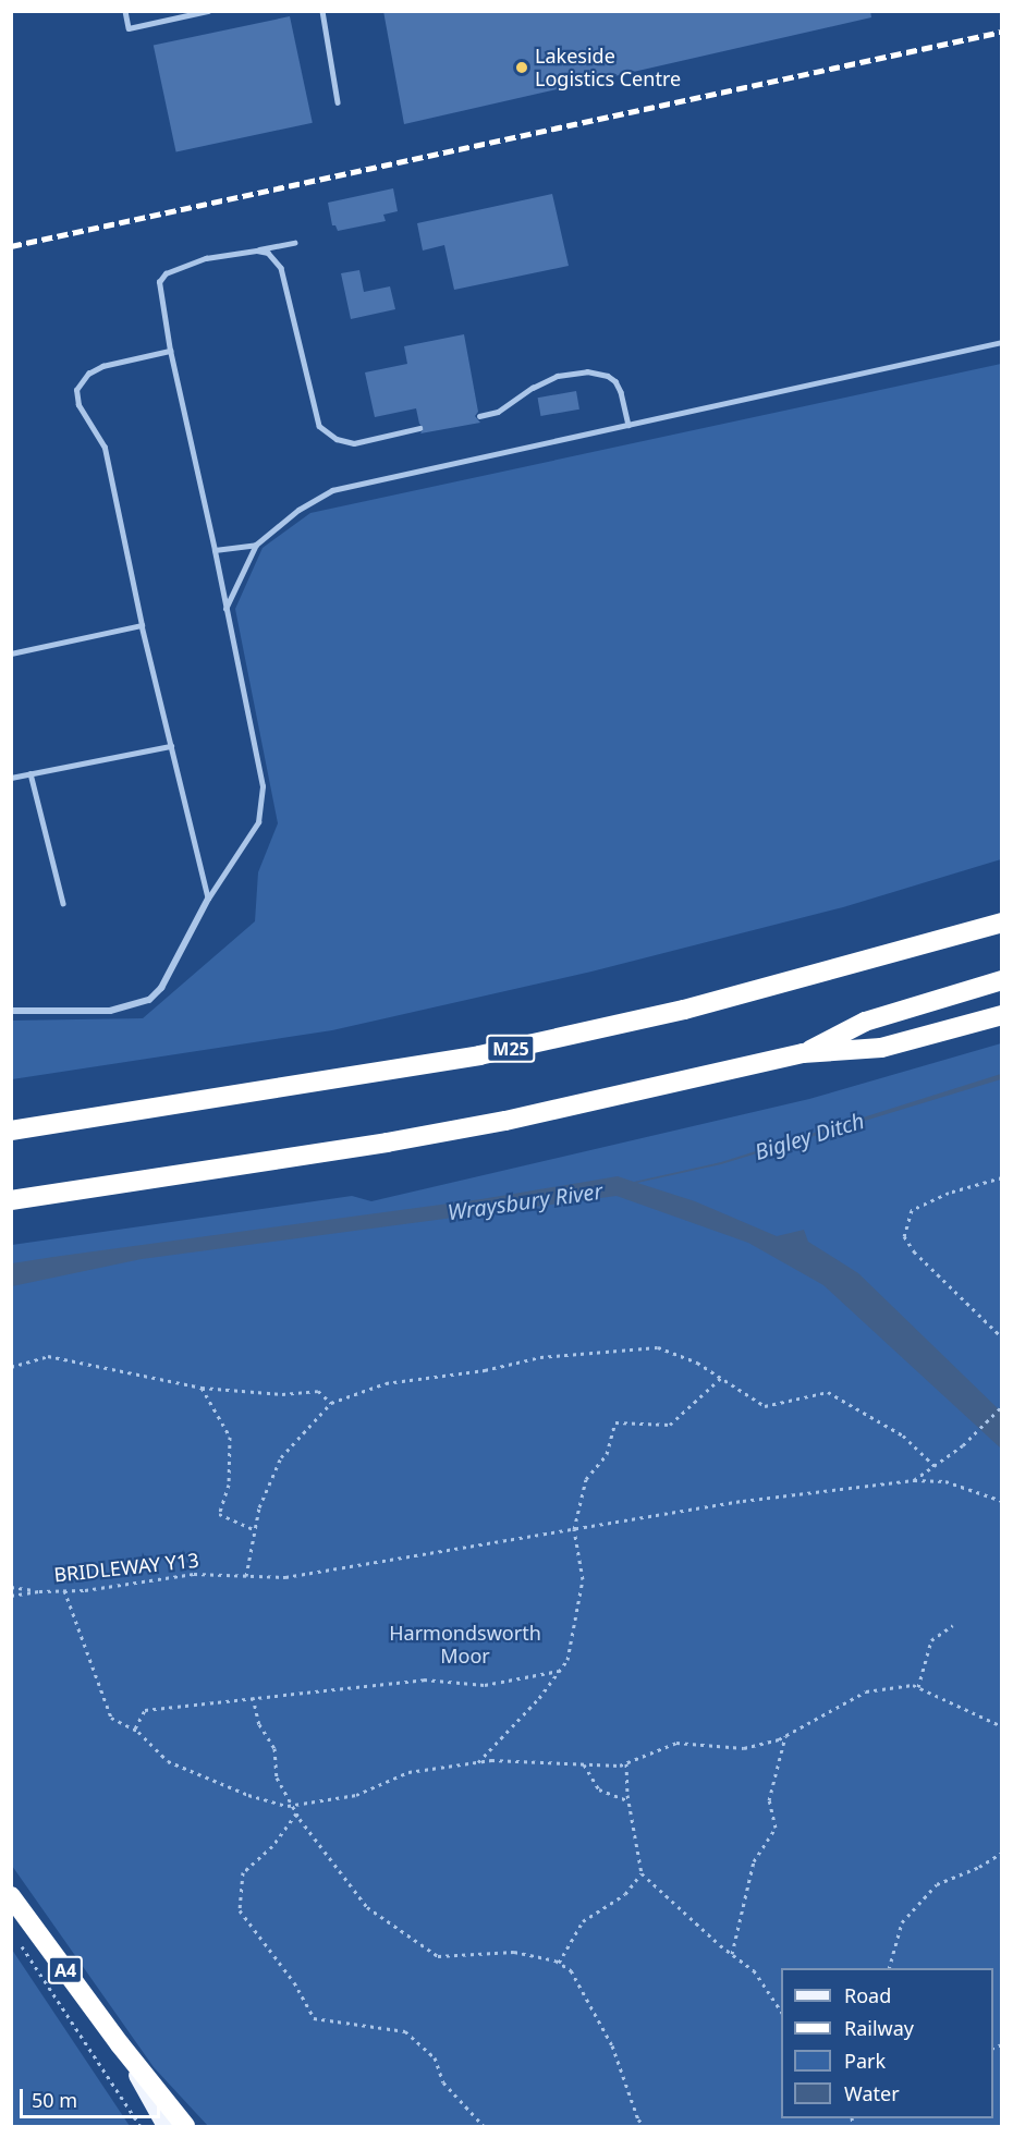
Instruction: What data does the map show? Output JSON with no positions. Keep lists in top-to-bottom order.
{
  "streets": {
    "highway": ["M25", "A4"],
    "path": ["BRIDLEWAY Y13"]
  },
  "water": ["Bigley Ditch", "Wraysbury River"],
  "parks": ["Harmondsworth Moor"],
  "places": ["Lakeside Logistics Centre"],
  "legend": [
    "Road",
    "Railway",
    "Park",
    "Water"
  ],
  "scale_bar": "50 m"
}
